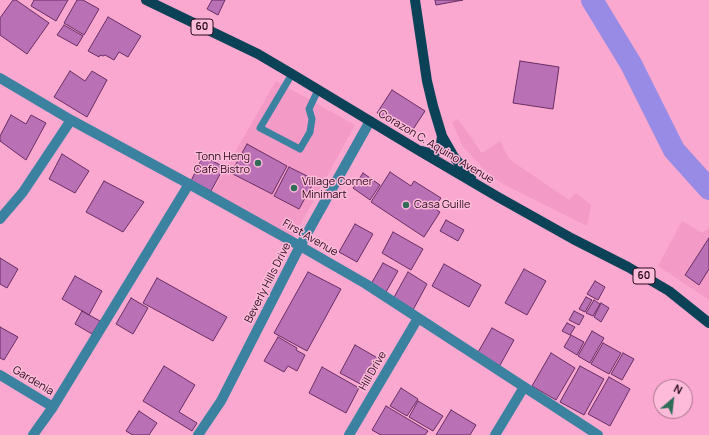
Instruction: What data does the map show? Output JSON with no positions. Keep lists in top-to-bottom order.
{
  "streets": {
    "main road": ["60", "Corazon C. Aquino Avenue"],
    "street": [
      "First Avenue",
      "Beverly Hills Drive",
      "Hill Drive",
      "Gardenia"
    ]
  },
  "crossings": [
    ["60", "Corazon C. Aquino Avenue"],
    ["Corazon C. Aquino Avenue", "Beverly Hills Drive"],
    ["First Avenue", "Beverly Hills Drive"],
    ["First Avenue", "Hill Drive"]
  ],
  "places": ["Tonn Heng Cafe Bistro", "Village Corner Minimart", "Casa Guille"],
  "north": "top right"
}
